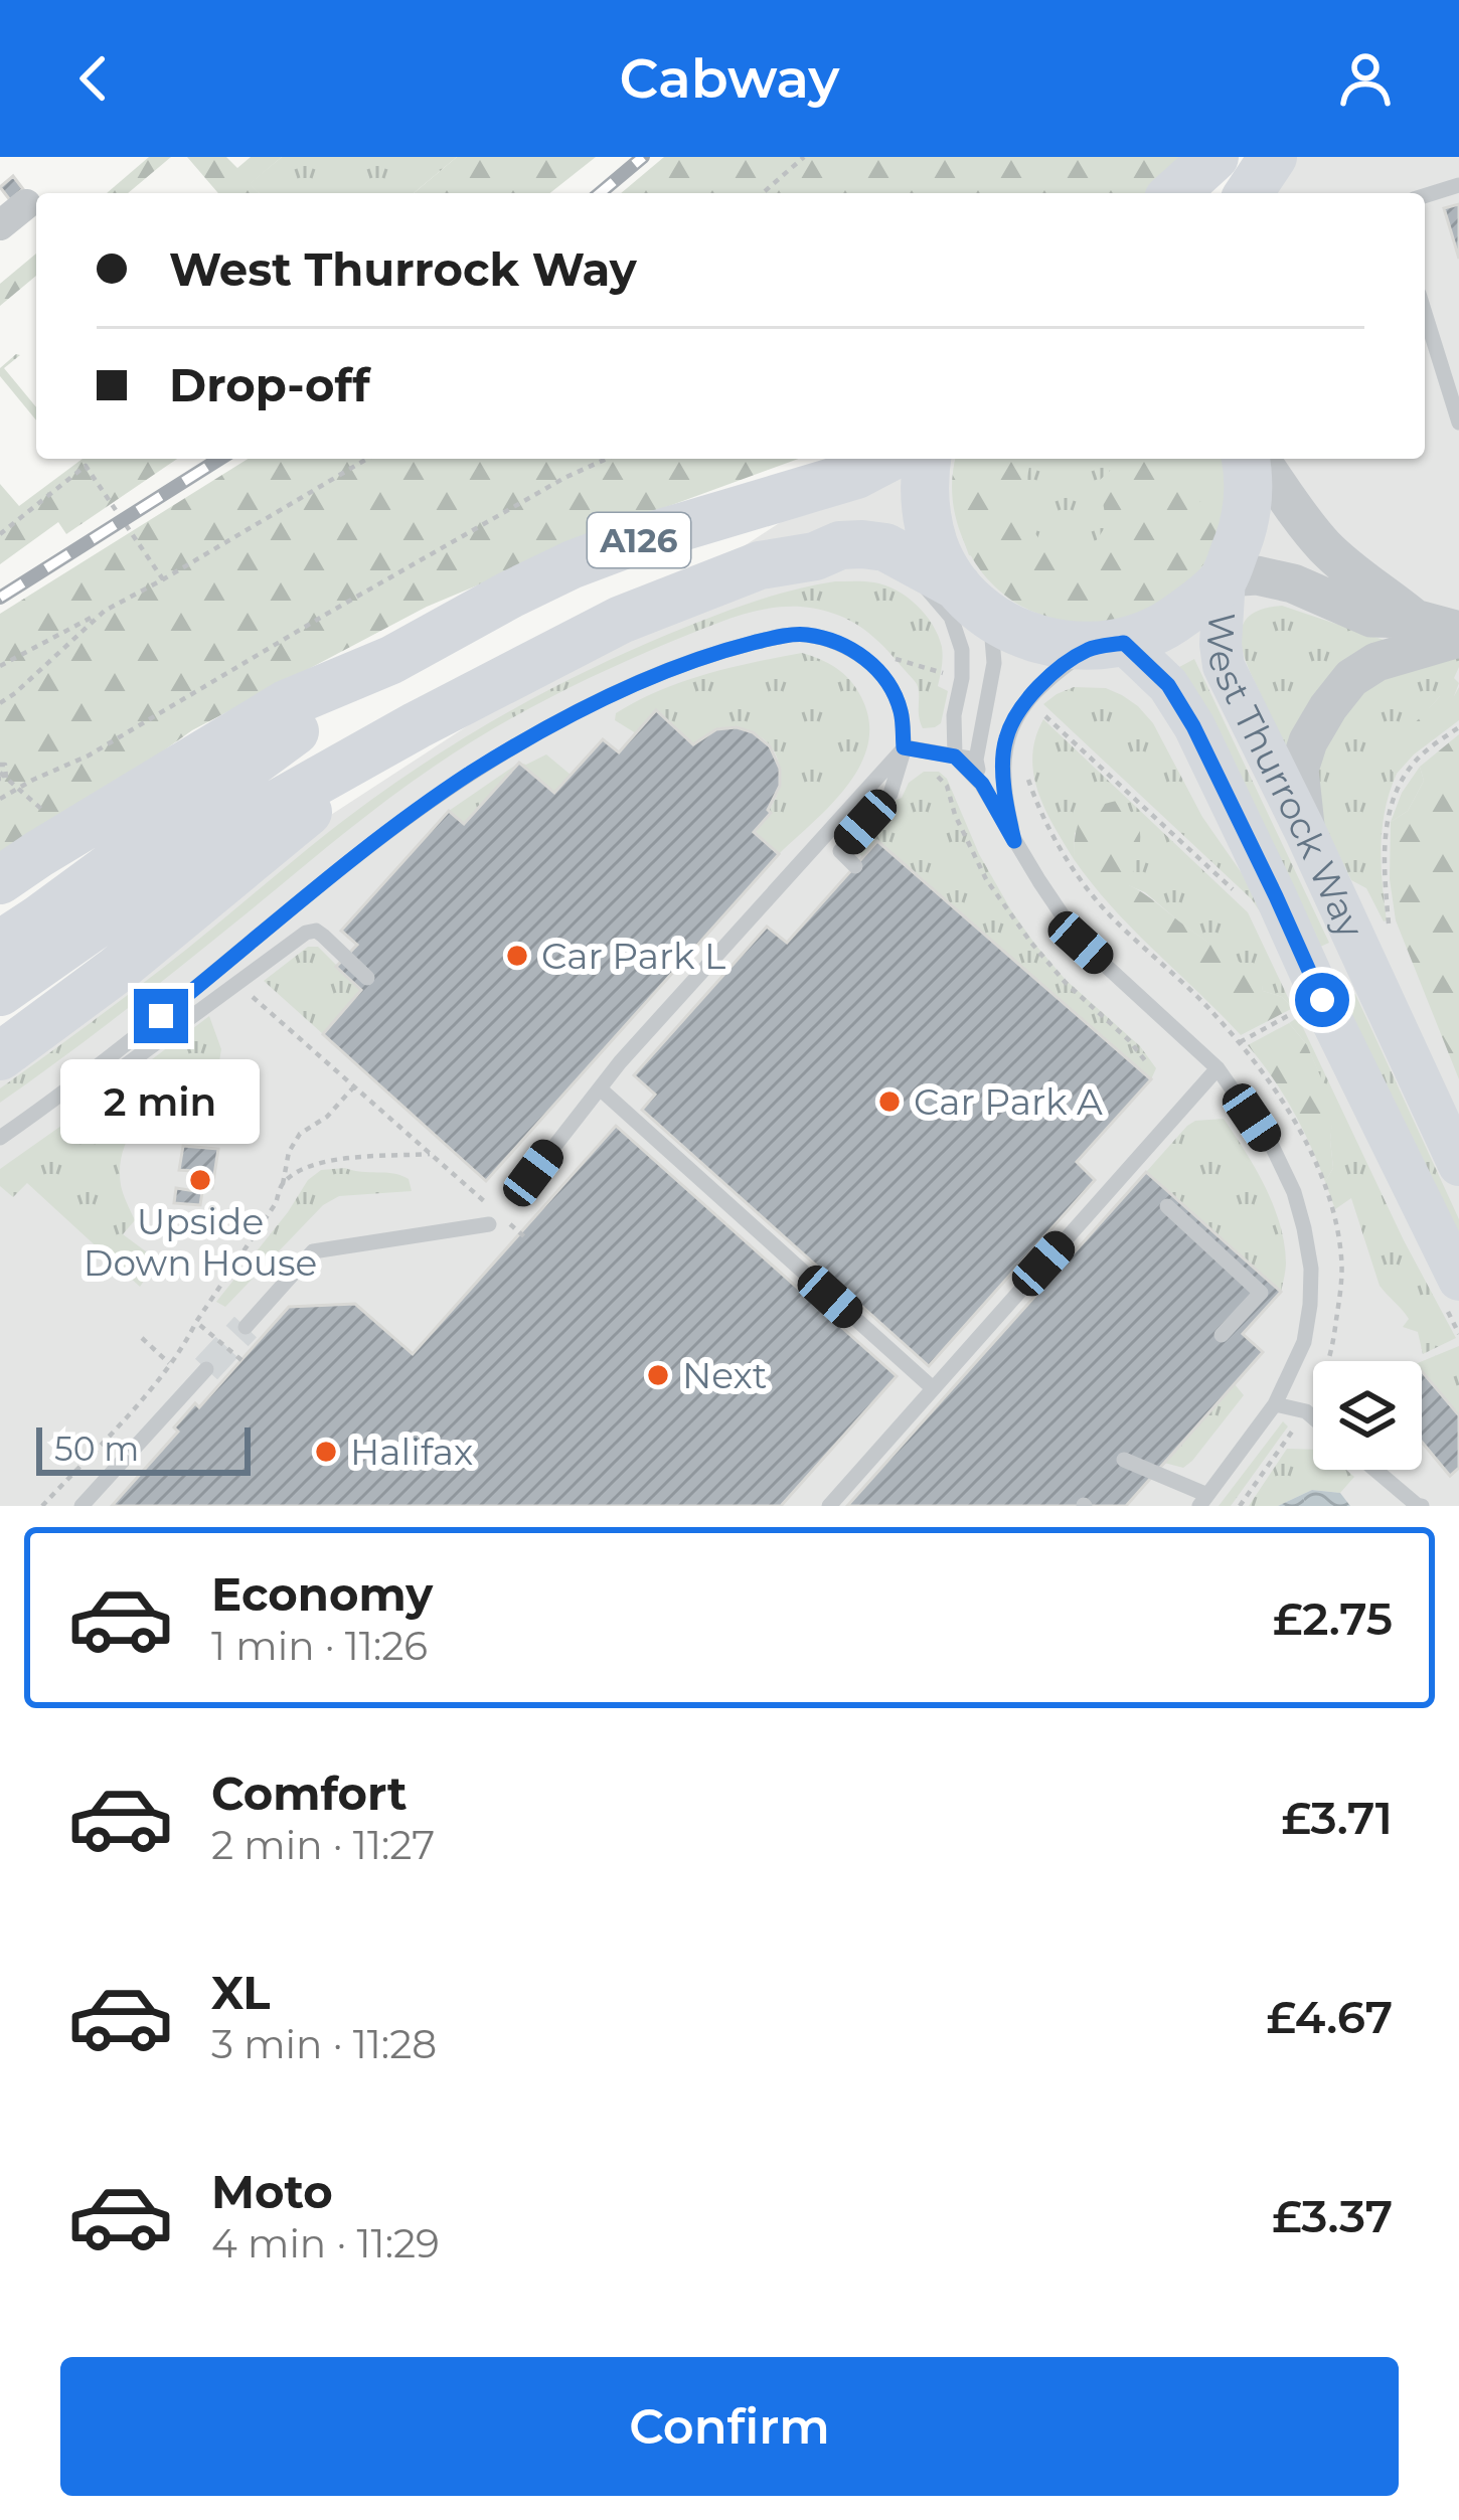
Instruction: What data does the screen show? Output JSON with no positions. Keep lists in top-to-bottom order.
{
  "streets": {
    "main road": ["A126", "West Thurrock Way"]
  },
  "places": [
    "Car Park L",
    "Car Park A",
    "Upside Down House",
    "Next",
    "Halifax"
  ],
  "scale_bar": "50 m",
  "page": {
    "header": "Cabway",
    "banner": ["West Thurrock Way", "Drop-off"],
    "bubble": "2 min",
    "scale": "50 m",
    "list": [
      {
        "name": "Economy",
        "note": "1 min · 11:26",
        "value": "£2.75"
      },
      {
        "name": "Comfort",
        "note": "2 min · 11:27",
        "value": "£3.71"
      },
      {
        "name": "XL",
        "note": "3 min · 11:28",
        "value": "£4.67"
      },
      {
        "name": "Moto",
        "note": "4 min · 11:29",
        "value": "£3.37"
      }
    ],
    "buttons": "Confirm"
  }
}
